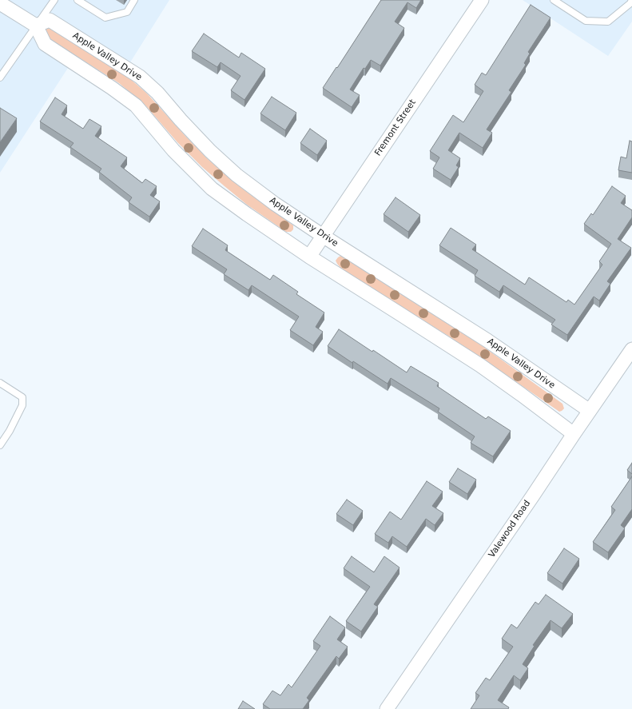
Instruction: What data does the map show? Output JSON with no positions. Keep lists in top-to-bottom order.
{
  "streets": {
    "street": ["Apple Valley Drive", "Fremont Street", "Valewood Road"]
  },
  "crossings": [
    ["Apple Valley Drive", "Fremont Street"],
    ["Apple Valley Drive", "Valewood Road"]
  ]
}
